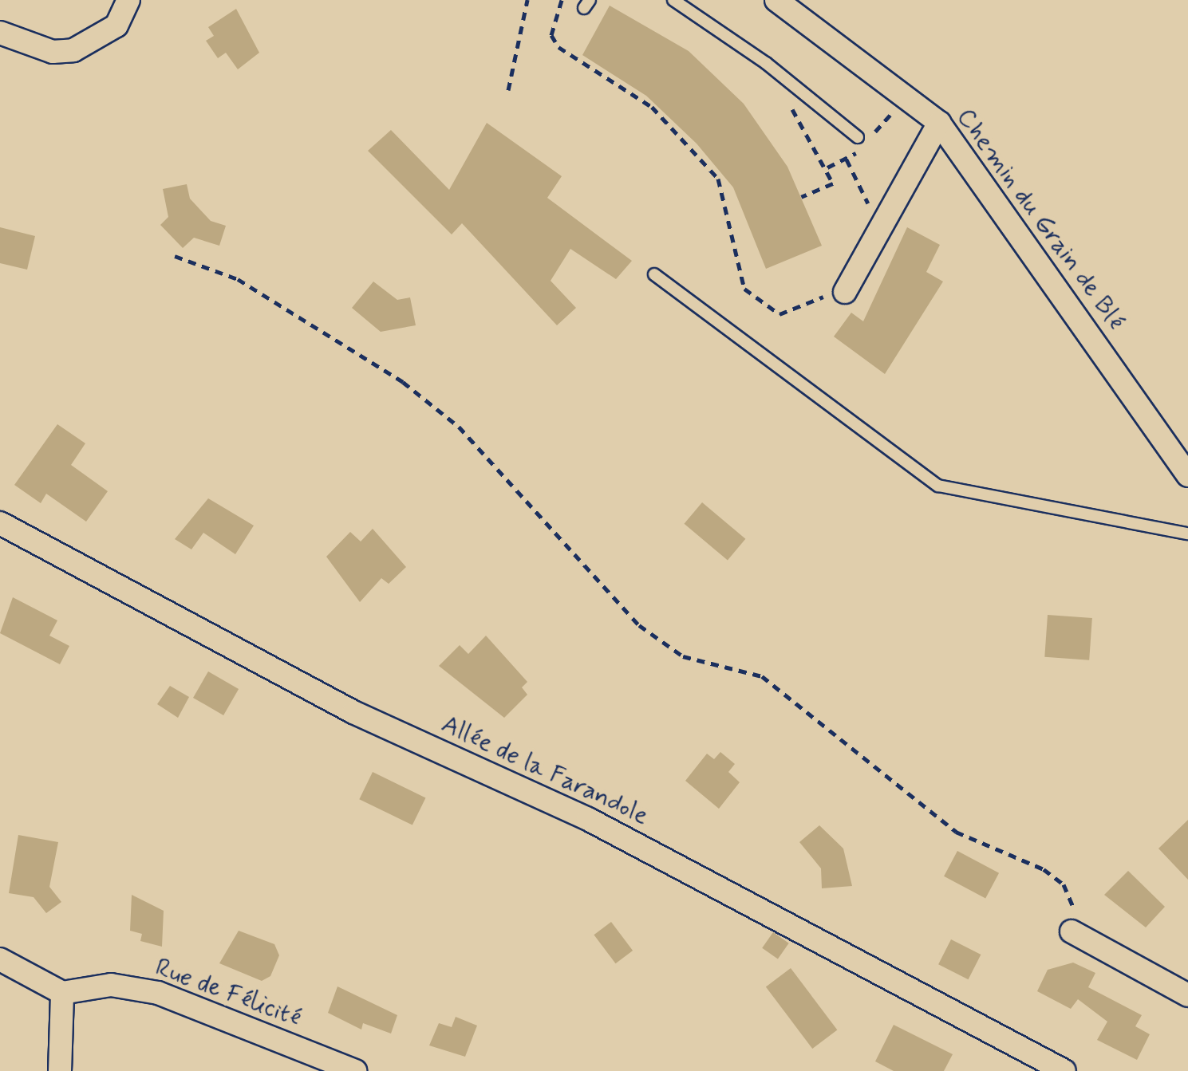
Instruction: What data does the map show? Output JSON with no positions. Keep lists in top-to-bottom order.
{
  "streets": {
    "street": ["Chemin du Grain de Blé", "Allée de la Farandole", "Rue de Félicité"]
  }
}
